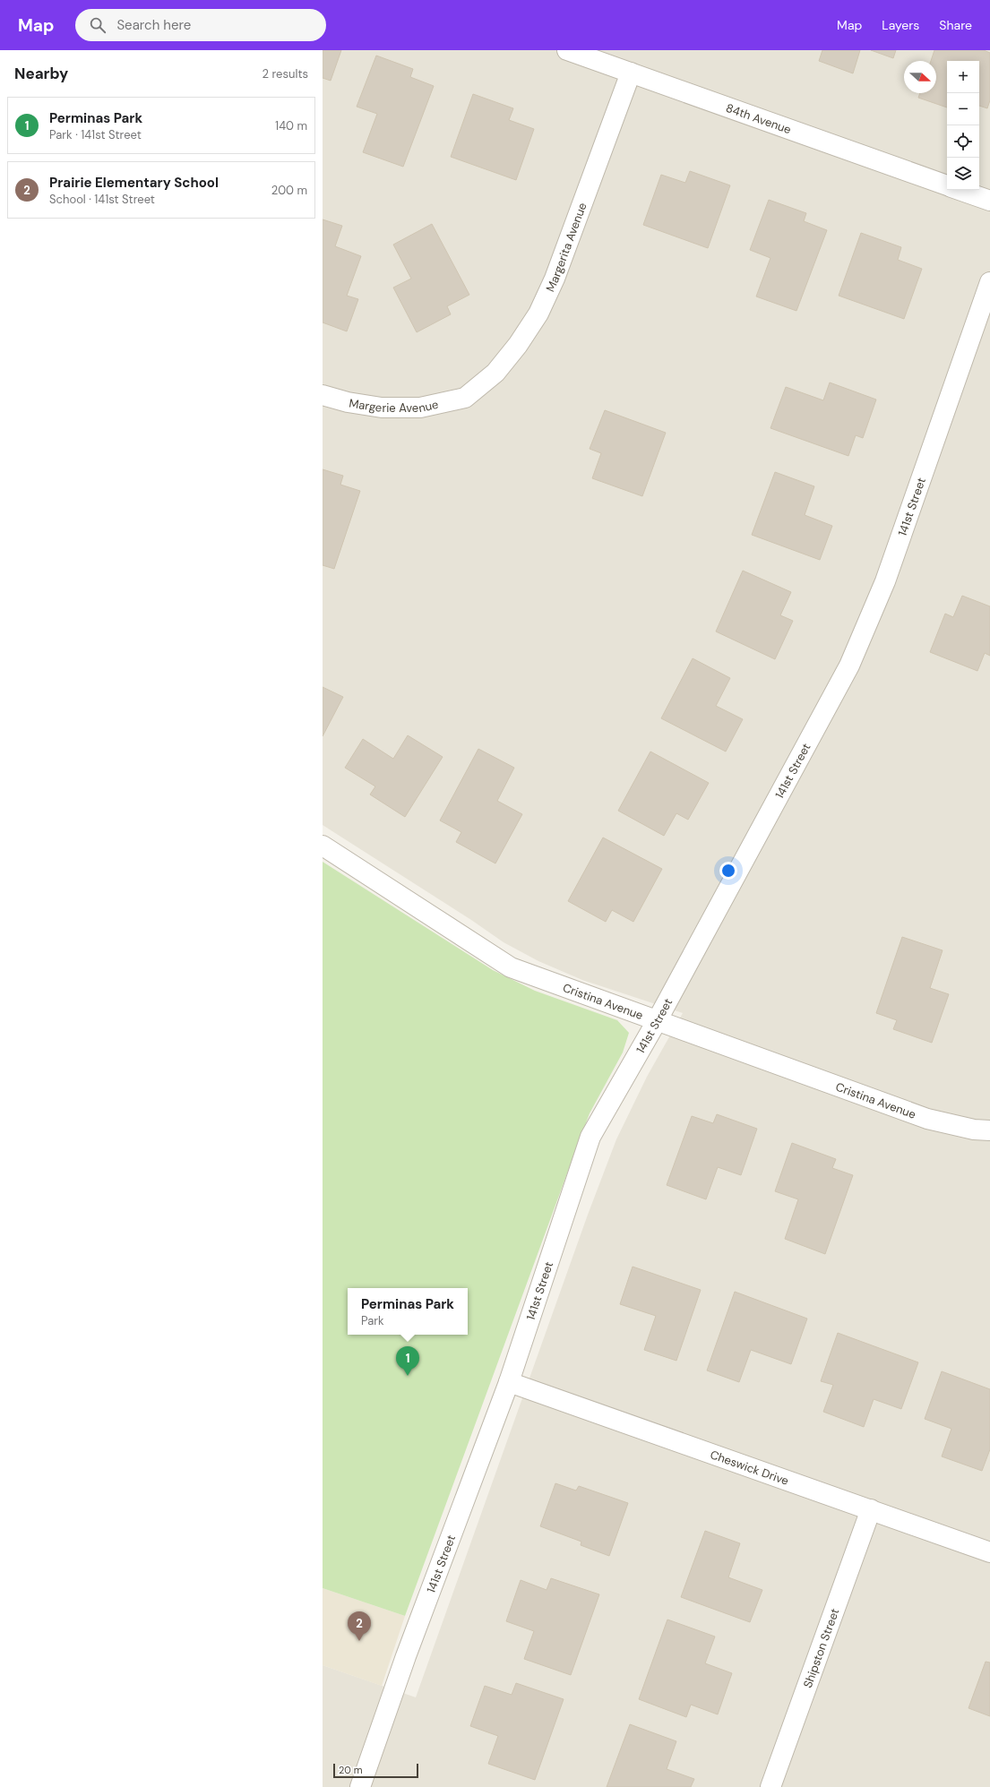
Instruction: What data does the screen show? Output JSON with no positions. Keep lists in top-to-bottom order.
{
  "streets": {
    "street": [
      "84th Avenue",
      "Margerita Avenue",
      "Margerie Avenue",
      "141st Street",
      "Cristina Avenue",
      "Cheswick Drive",
      "Shipston Street"
    ]
  },
  "crossings": [
    ["84th Avenue", "Margerita Avenue"],
    ["Margerita Avenue", "Margerie Avenue"],
    ["141st Street", "Cristina Avenue"],
    ["141st Street", "Cheswick Drive"],
    ["Cheswick Drive", "Shipston Street"]
  ],
  "scale_bar": "20 m",
  "north": "right",
  "page": {
    "header": "Map",
    "search": "Search here",
    "nav": ["Map", "Layers", "Share"],
    "heading": ["Nearby", "2 results"],
    "map_buttons": ["+", "−"],
    "list": [
      {
        "mark": "1",
        "name": "Perminas Park",
        "note": "Park · 141st Street",
        "value": "140 m"
      },
      {
        "mark": "2",
        "name": "Prairie Elementary School",
        "note": "School · 141st Street",
        "value": "200 m"
      }
    ],
    "popup": ["Perminas Park", "Park"],
    "pins": ["1", "2"],
    "scale": "20 m"
  }
}
